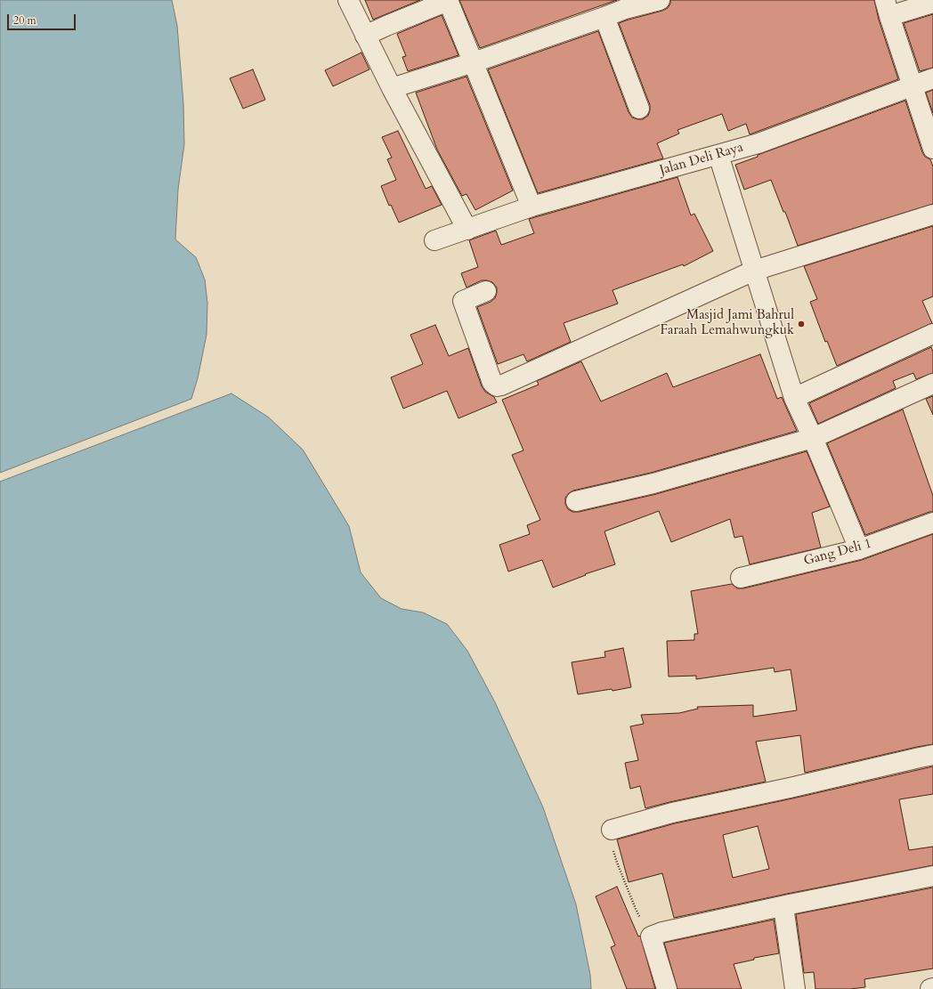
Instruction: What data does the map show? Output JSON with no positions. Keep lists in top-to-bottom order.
{
  "streets": {
    "street": ["Jalan Deli Raya", "Gang Deli 1"]
  },
  "places": ["Masjid Jami Bahrul Faraah Lemahwungkuk"],
  "scale_bar": "20 m"
}
